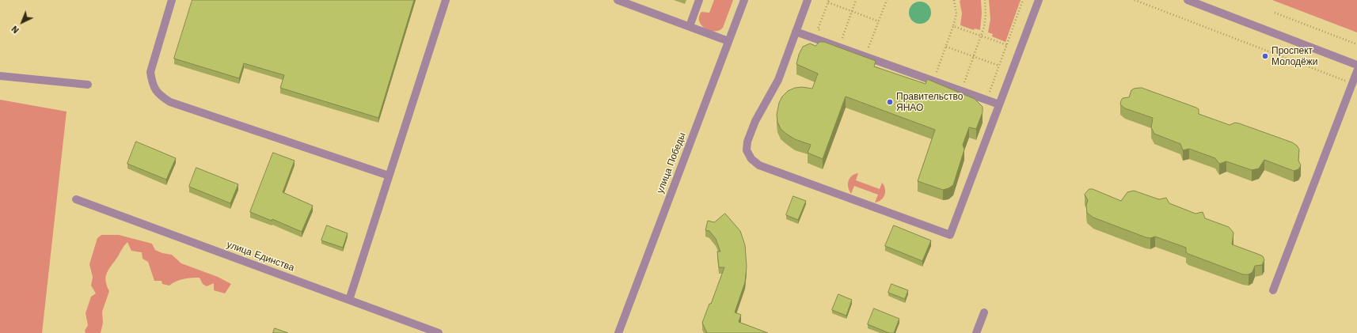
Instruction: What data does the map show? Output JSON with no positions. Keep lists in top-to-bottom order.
{
  "streets": {
    "street": ["улица Победы", "улица Единства"]
  },
  "places": ["Проспект Молодёжи", "Правительство ЯНАО"],
  "north": "bottom left"
}
